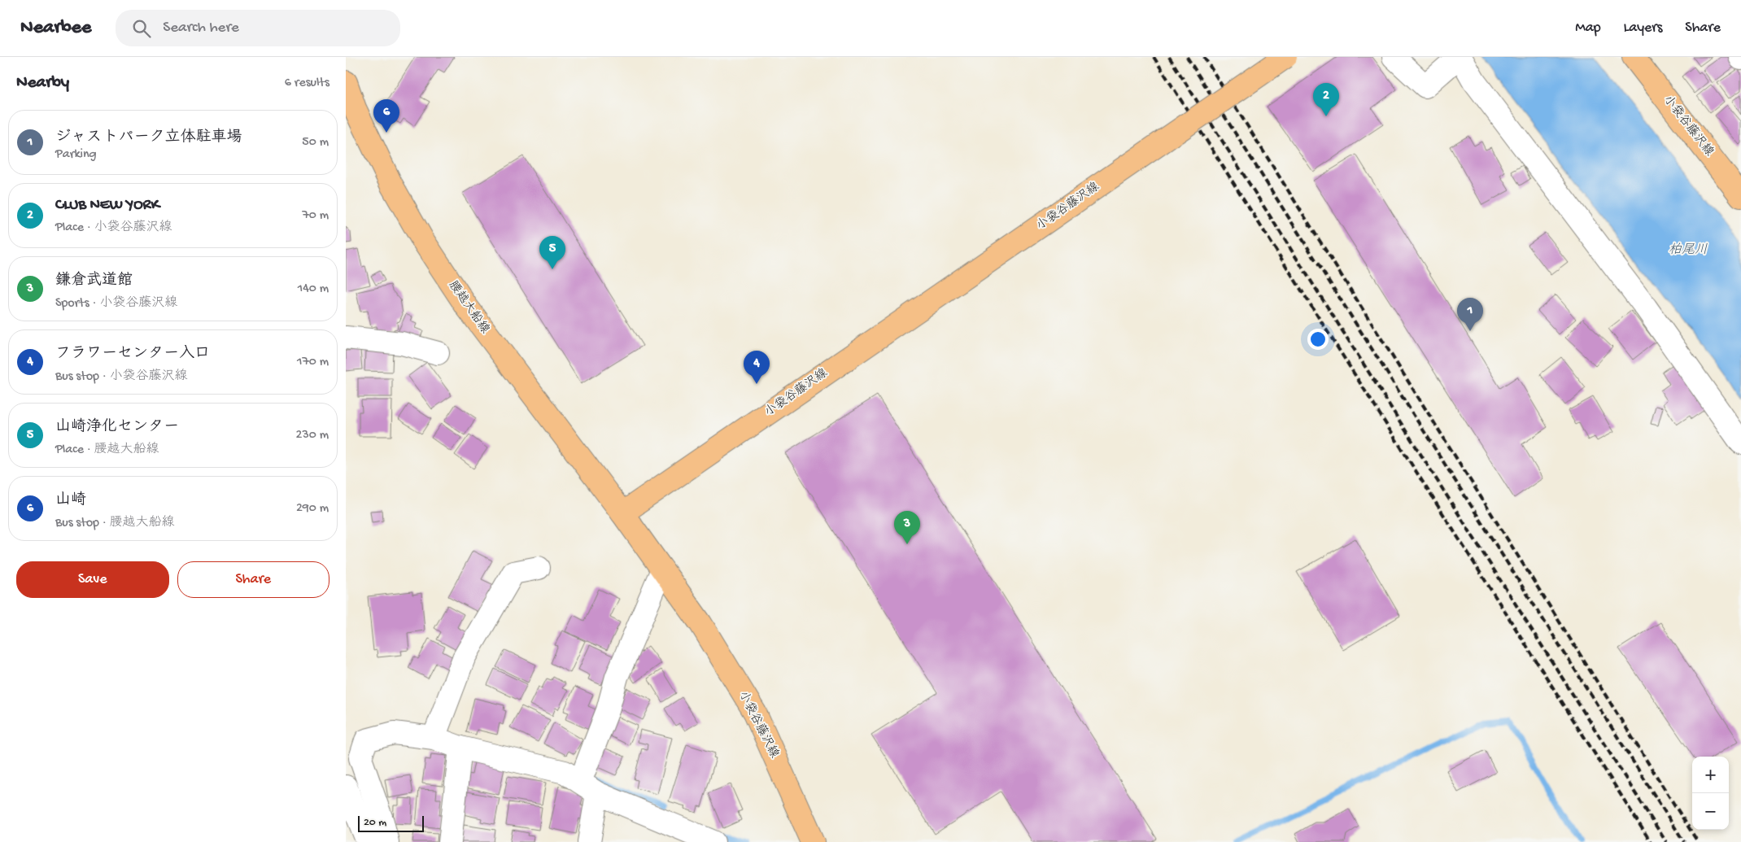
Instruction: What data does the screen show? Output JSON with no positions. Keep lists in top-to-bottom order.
{
  "streets": {
    "main road": ["小袋谷藤沢線", "腰越大船線"]
  },
  "crossings": [
    ["小袋谷藤沢線", "腰越大船線"]
  ],
  "water": ["柏尾川"],
  "scale_bar": "20 m",
  "page": {
    "header": "Nearbee",
    "search": "Search here",
    "nav": ["Map", "Layers", "Share"],
    "heading": ["Nearby", "6 results"],
    "pins": [
      "2",
      "6",
      "5",
      "1",
      "4",
      "3"
    ],
    "list": [
      {
        "mark": "1",
        "name": "ジャストパーク立体駐車場",
        "note": "Parking",
        "value": "50 m"
      },
      {
        "mark": "2",
        "name": "CLUB NEW YORK",
        "note": "Place · 小袋谷藤沢線",
        "value": "70 m"
      },
      {
        "mark": "3",
        "name": "鎌倉武道館",
        "note": "Sports · 小袋谷藤沢線",
        "value": "140 m"
      },
      {
        "mark": "4",
        "name": "フラワーセンター入口",
        "note": "Bus stop · 小袋谷藤沢線",
        "value": "170 m"
      },
      {
        "mark": "5",
        "name": "山崎浄化センター",
        "note": "Place · 腰越大船線",
        "value": "230 m"
      },
      {
        "mark": "6",
        "name": "山崎",
        "note": "Bus stop · 腰越大船線",
        "value": "290 m"
      }
    ],
    "buttons": ["Save", "Share"],
    "map_buttons": ["+", "−"],
    "scale": "20 m"
  }
}
